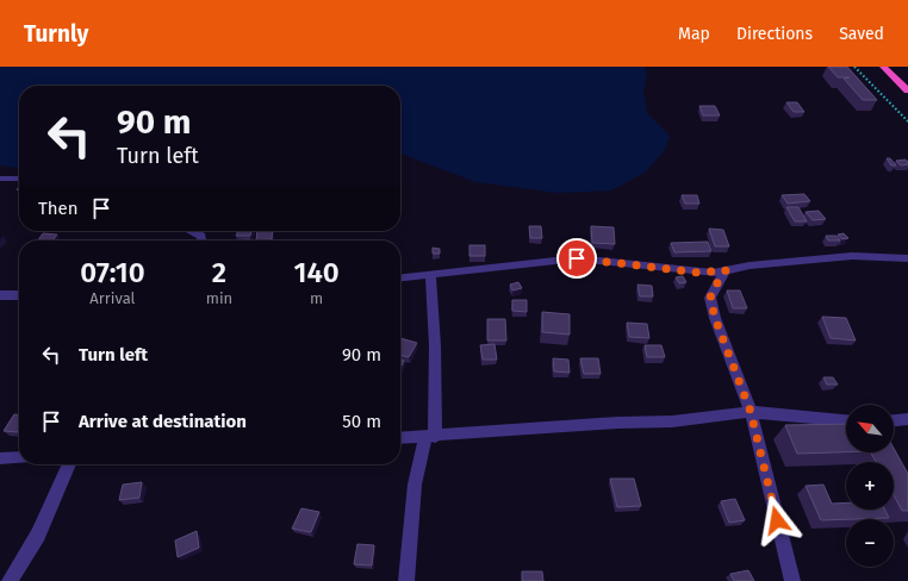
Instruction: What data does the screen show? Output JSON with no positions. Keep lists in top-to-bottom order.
{
  "north": "top left",
  "page": {
    "header": "Turnly",
    "nav": ["Map", "Directions", "Saved"],
    "turn": ["90 m", "Turn left"],
    "then": "Then",
    "eta": [
      "07:10",
      "Arrival",
      "2",
      "min",
      "140",
      "m"
    ],
    "list": [
      {
        "name": "Turn left",
        "value": "90 m"
      },
      {
        "name": "Arrive at destination",
        "value": "50 m"
      }
    ],
    "map_buttons": ["+", "−"]
  }
}
